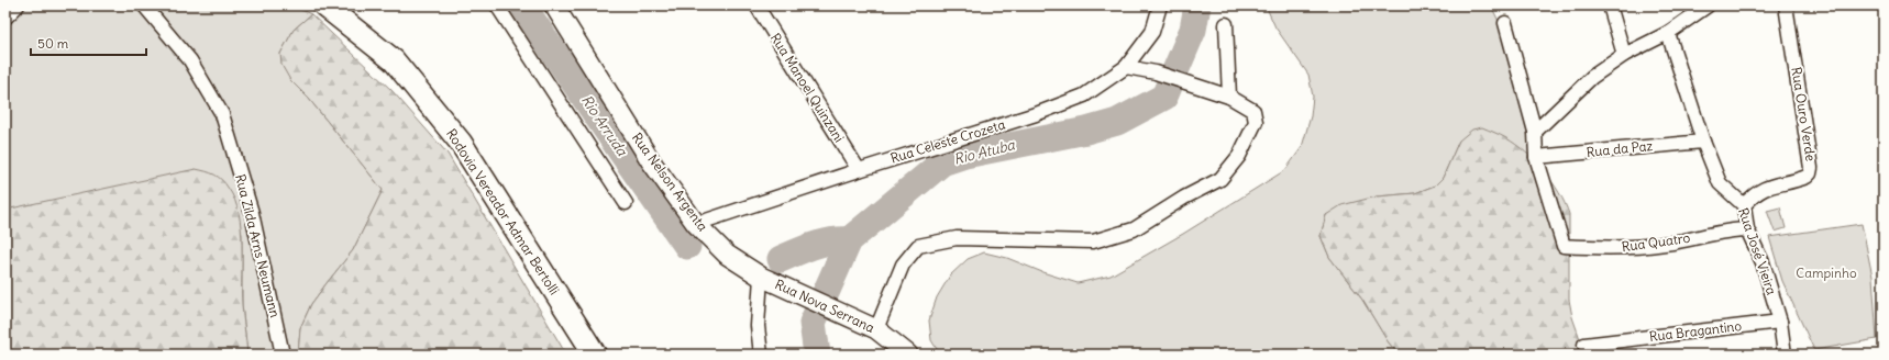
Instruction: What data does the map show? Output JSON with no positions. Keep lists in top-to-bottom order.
{
  "streets": {
    "highway": ["Rodovia Vereador Admar Bertolli"],
    "main road": ["Rua Nelson Argenta", "Rua Nova Serrana"],
    "street": [
      "Rua Manoel Quinzani",
      "Rua Ouro Verde",
      "Rua Celeste Crozeta",
      "Rua da Paz",
      "Rua Quatro",
      "Rua Zilda Arns Neumann",
      "Rua José Vieira",
      "Rua Bragantino"
    ]
  },
  "crossings": [
    ["Rua Manoel Quinzani", "Rua Celeste Crozeta"],
    ["Rua Ouro Verde", "Rua José Vieira"],
    ["Rua Celeste Crozeta", "Rua Nelson Argenta"],
    ["Rua da Paz", "Rua Quatro"],
    ["Rua da Paz", "Rua José Vieira"],
    ["Rua Nelson Argenta", "Rua Nova Serrana"],
    ["Rua Quatro", "Rua José Vieira"],
    ["Rua José Vieira", "Rua Bragantino"]
  ],
  "water": ["Rio Arruda", "Rio Atuba"],
  "parks": ["Campinho"],
  "scale_bar": "50 m"
}
